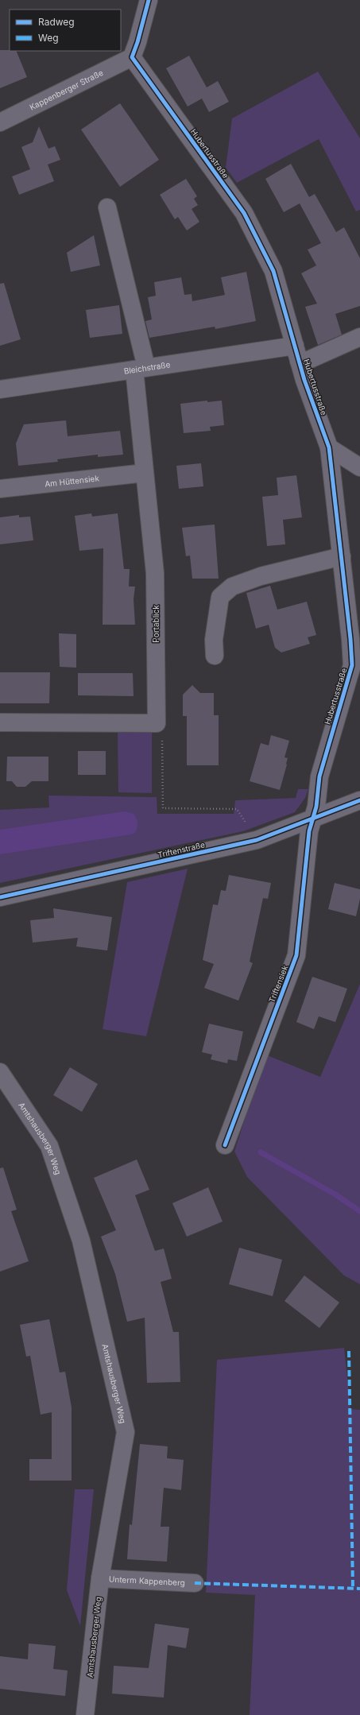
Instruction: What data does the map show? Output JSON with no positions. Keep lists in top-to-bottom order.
{
  "streets": {
    "street": [
      "Kappenberger Straße",
      "Hubertusstraße",
      "Bleichstraße",
      "Am Hüttensiek",
      "Portablick",
      "Triftenstraße",
      "Triftensiek",
      "Amtshausberger Weg",
      "Unterm Kappenberg"
    ]
  },
  "crossings": [
    ["Kappenberger Straße", "Hubertusstraße"],
    ["Hubertusstraße", "Bleichstraße"],
    ["Hubertusstraße", "Triftenstraße"],
    ["Hubertusstraße", "Triftensiek"],
    ["Bleichstraße", "Portablick"],
    ["Am Hüttensiek", "Portablick"],
    ["Triftenstraße", "Triftensiek"],
    ["Amtshausberger Weg", "Unterm Kappenberg"]
  ],
  "legend": ["Radweg", "Weg"]
}
